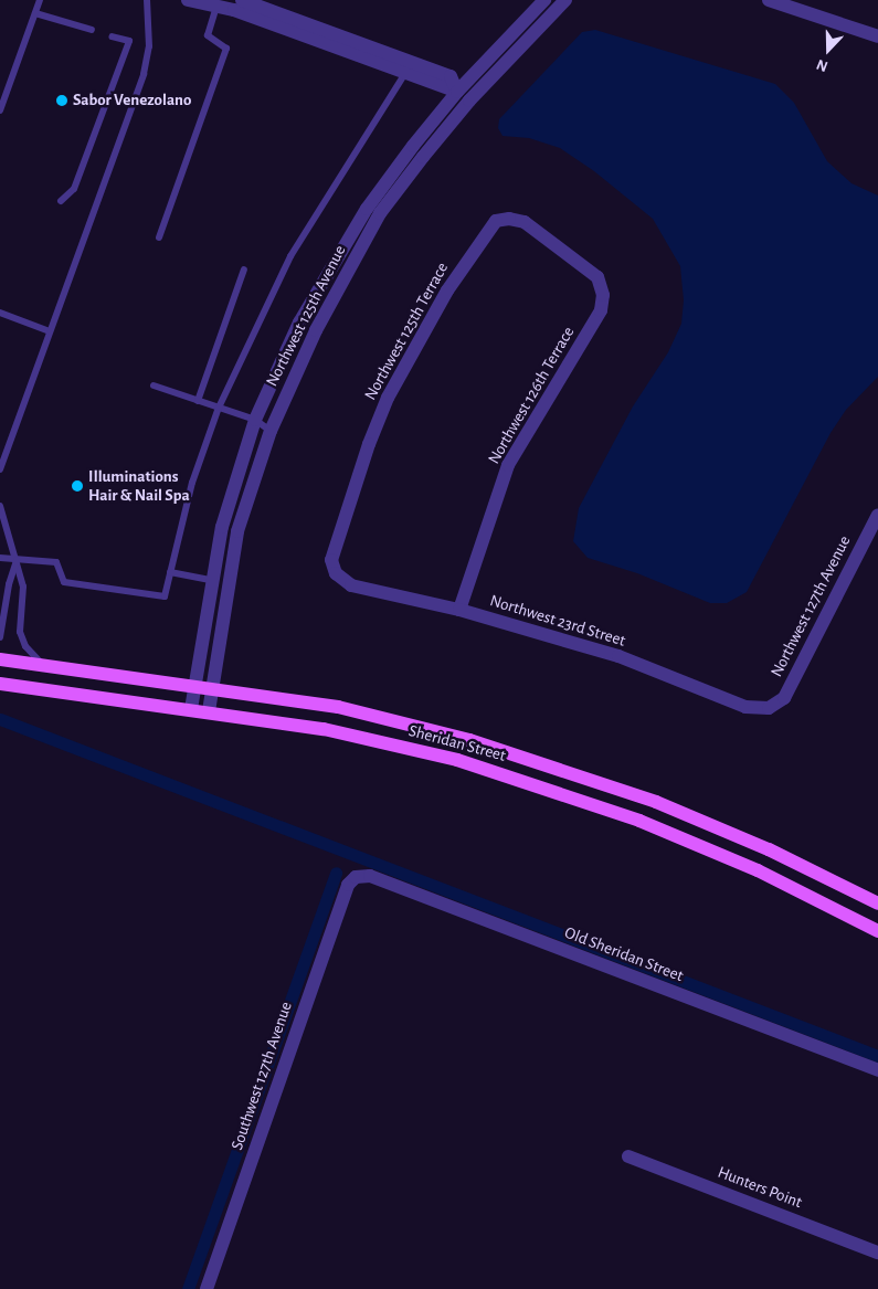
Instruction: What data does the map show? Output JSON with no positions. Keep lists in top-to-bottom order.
{
  "streets": {
    "main road": ["Sheridan Street"],
    "street": [
      "Northwest 125th Avenue",
      "Northwest 125th Terrace",
      "Northwest 126th Terrace",
      "Northwest 127th Avenue",
      "Northwest 23rd Street",
      "Old Sheridan Street",
      "Southwest 127th Avenue",
      "Hunters Point"
    ]
  },
  "crossings": [
    ["Northwest 125th Avenue", "Sheridan Street"],
    ["Northwest 125th Terrace", "Northwest 126th Terrace"],
    ["Northwest 125th Terrace", "Northwest 23rd Street"],
    ["Northwest 126th Terrace", "Northwest 23rd Street"],
    ["Northwest 127th Avenue", "Northwest 23rd Street"],
    ["Old Sheridan Street", "Southwest 127th Avenue"]
  ],
  "places": ["Sabor Venezolano", "Illuminations Hair & Nail Spa"],
  "north": "bottom"
}
